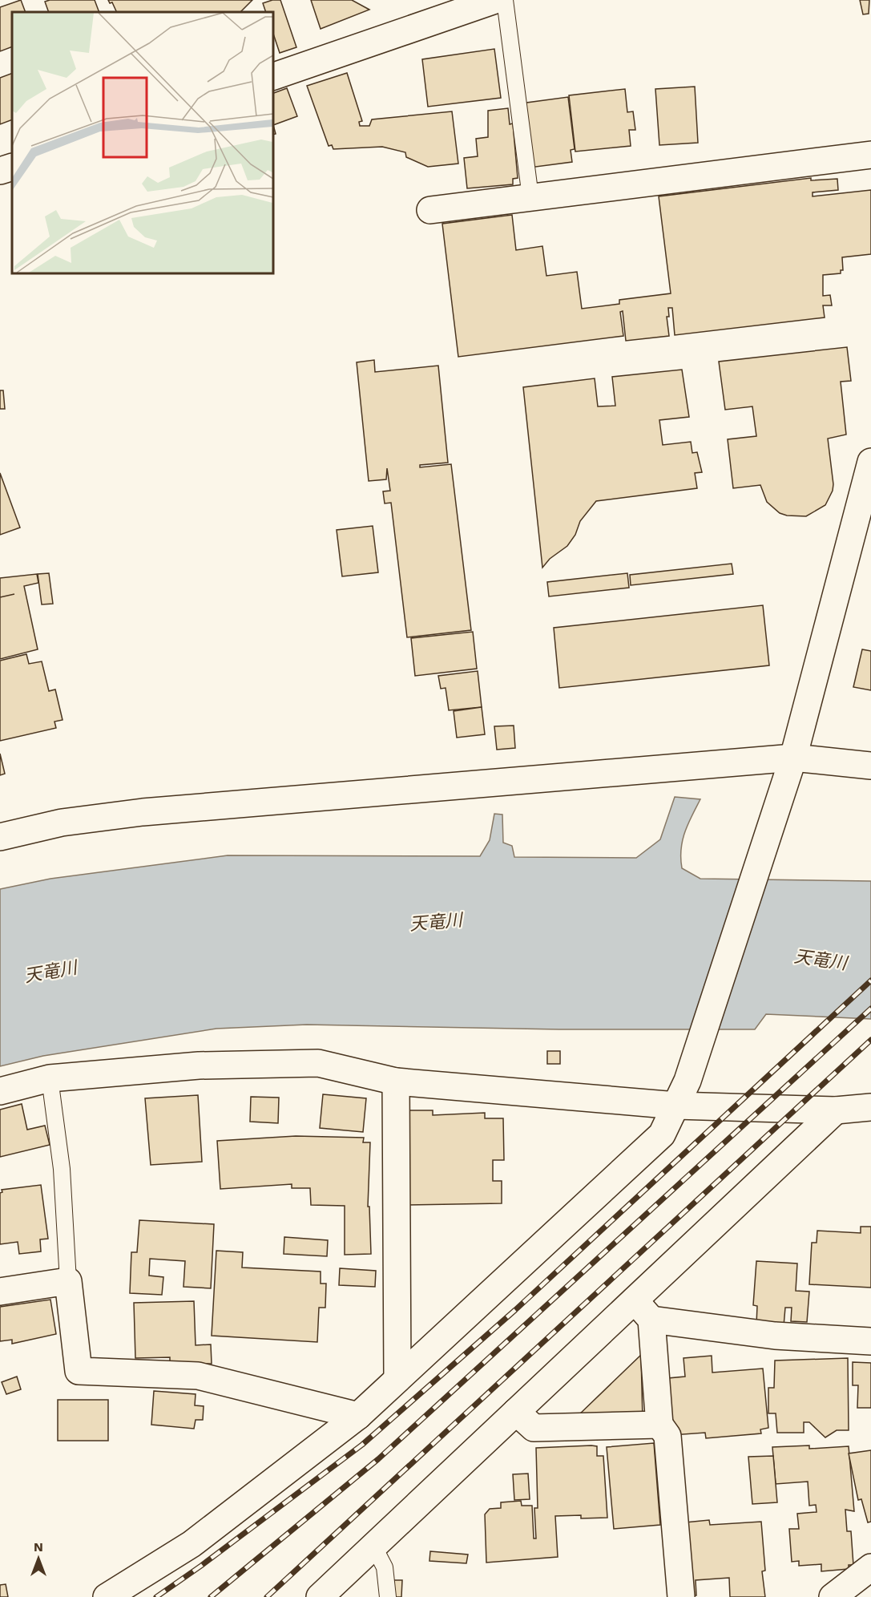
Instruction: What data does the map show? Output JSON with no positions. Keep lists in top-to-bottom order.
{
  "water": ["天竜川"],
  "north": "top"
}
